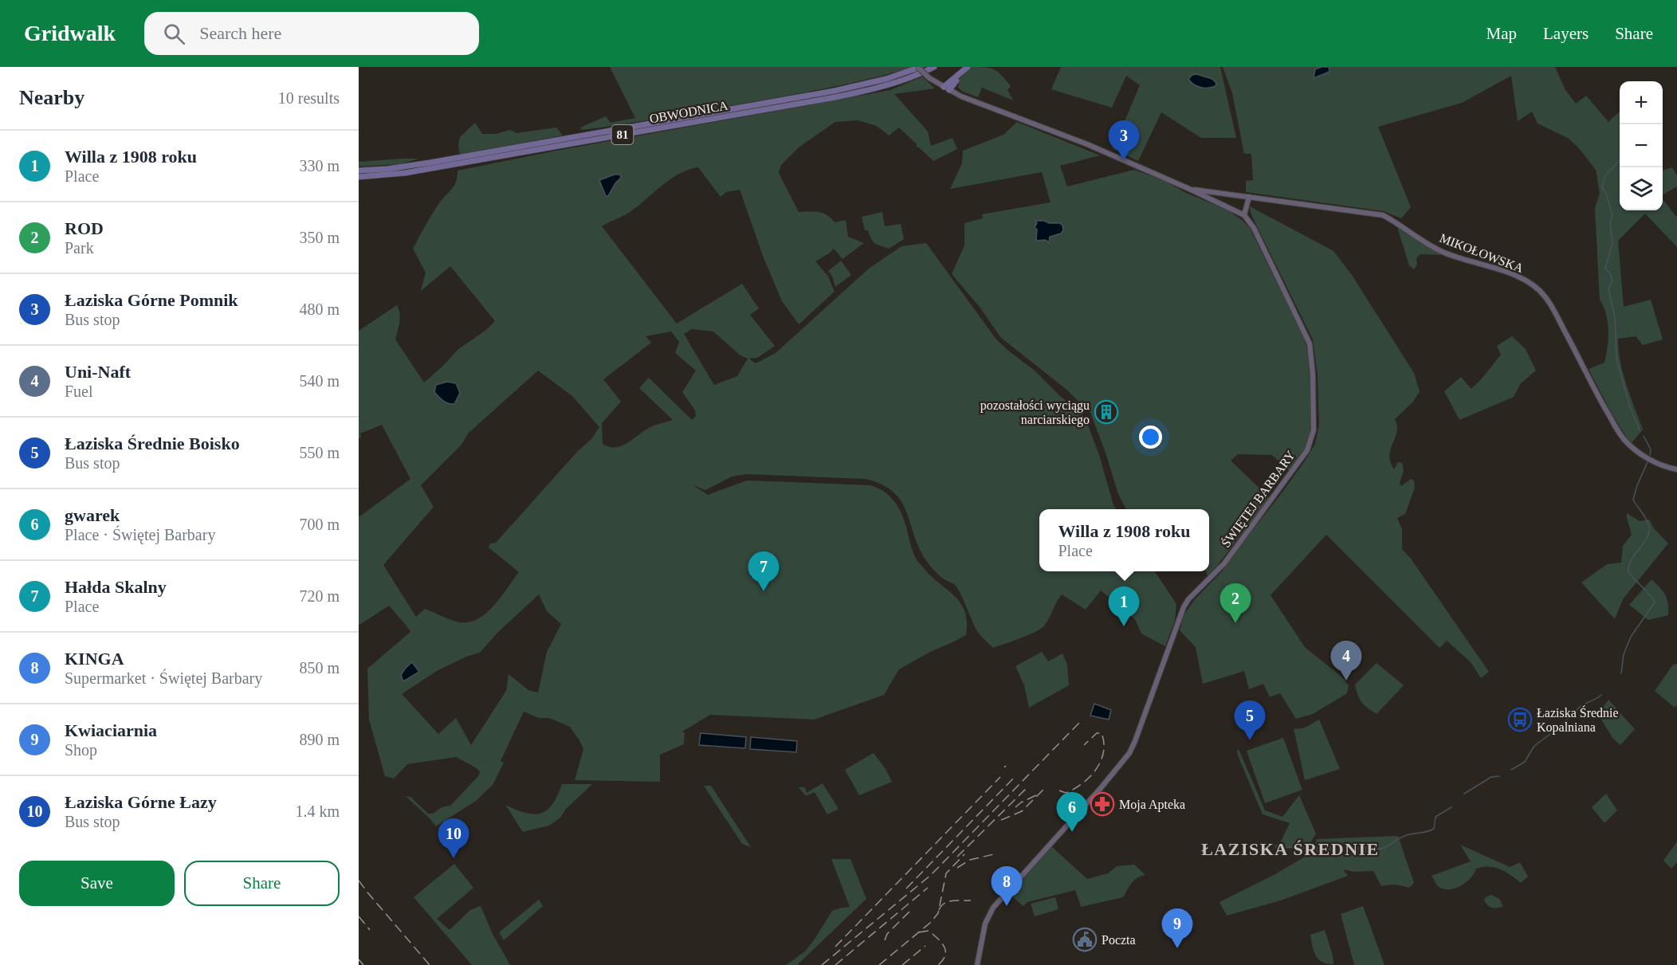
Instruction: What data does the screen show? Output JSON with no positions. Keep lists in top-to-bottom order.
{
  "streets": {
    "main road": ["OBWODNICA", "81"],
    "street": ["MIKOŁOWSKA", "ŚWIĘTEJ BARBARY"]
  },
  "districts": ["ŁAZISKA ŚREDNIE"],
  "places": {
    "building": ["pozostałości wyciągu narciarskiego"],
    "bus stop": ["Łaziska Średnie Kopalniana"],
    "pharmacy": ["Moja Apteka"],
    "public building": ["Poczta"]
  },
  "page": {
    "header": "Gridwalk",
    "search": "Search here",
    "nav": ["Map", "Layers", "Share"],
    "heading": ["Nearby", "10 results"],
    "map_buttons": ["+", "−"],
    "pins": [
      "3",
      "7",
      "2",
      "1",
      "4",
      "5",
      "6",
      "10",
      "8",
      "9"
    ],
    "list": [
      {
        "mark": "1",
        "name": "Willa z 1908 roku",
        "note": "Place",
        "value": "330 m"
      },
      {
        "mark": "2",
        "name": "ROD",
        "note": "Park",
        "value": "350 m"
      },
      {
        "mark": "3",
        "name": "Łaziska Górne Pomnik",
        "note": "Bus stop",
        "value": "480 m"
      },
      {
        "mark": "4",
        "name": "Uni-Naft",
        "note": "Fuel",
        "value": "540 m"
      },
      {
        "mark": "5",
        "name": "Łaziska Średnie Boisko",
        "note": "Bus stop",
        "value": "550 m"
      },
      {
        "mark": "6",
        "name": "gwarek",
        "note": "Place · Świętej Barbary",
        "value": "700 m"
      },
      {
        "mark": "7",
        "name": "Hałda Skalny",
        "note": "Place",
        "value": "720 m"
      },
      {
        "mark": "8",
        "name": "KINGA",
        "note": "Supermarket · Świętej Barbary",
        "value": "850 m"
      },
      {
        "mark": "9",
        "name": "Kwiaciarnia",
        "note": "Shop",
        "value": "890 m"
      },
      {
        "mark": "10",
        "name": "Łaziska Górne Łazy",
        "note": "Bus stop",
        "value": "1.4 km"
      }
    ],
    "popup": ["Willa z 1908 roku", "Place"],
    "buttons": ["Save", "Share"]
  }
}
